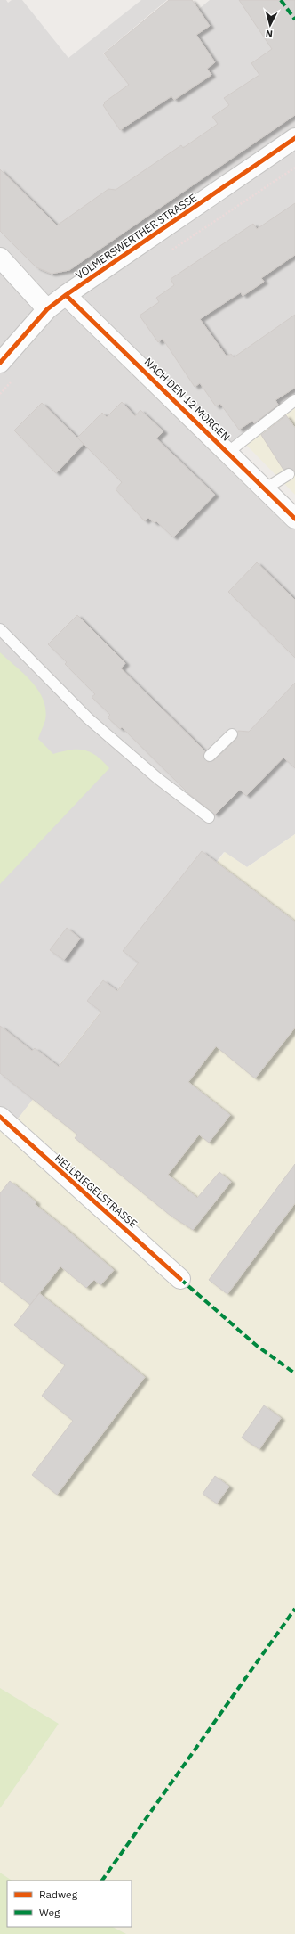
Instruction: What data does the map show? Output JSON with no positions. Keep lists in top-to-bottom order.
{
  "streets": {
    "street": ["VOLMERSWERTHER STRASSE", "NACH DEN 12 MORGEN", "HELLRIEGELSTRASSE"]
  },
  "crossings": [
    ["VOLMERSWERTHER STRASSE", "NACH DEN 12 MORGEN"]
  ],
  "legend": ["Radweg", "Weg"],
  "north": "bottom"
}
